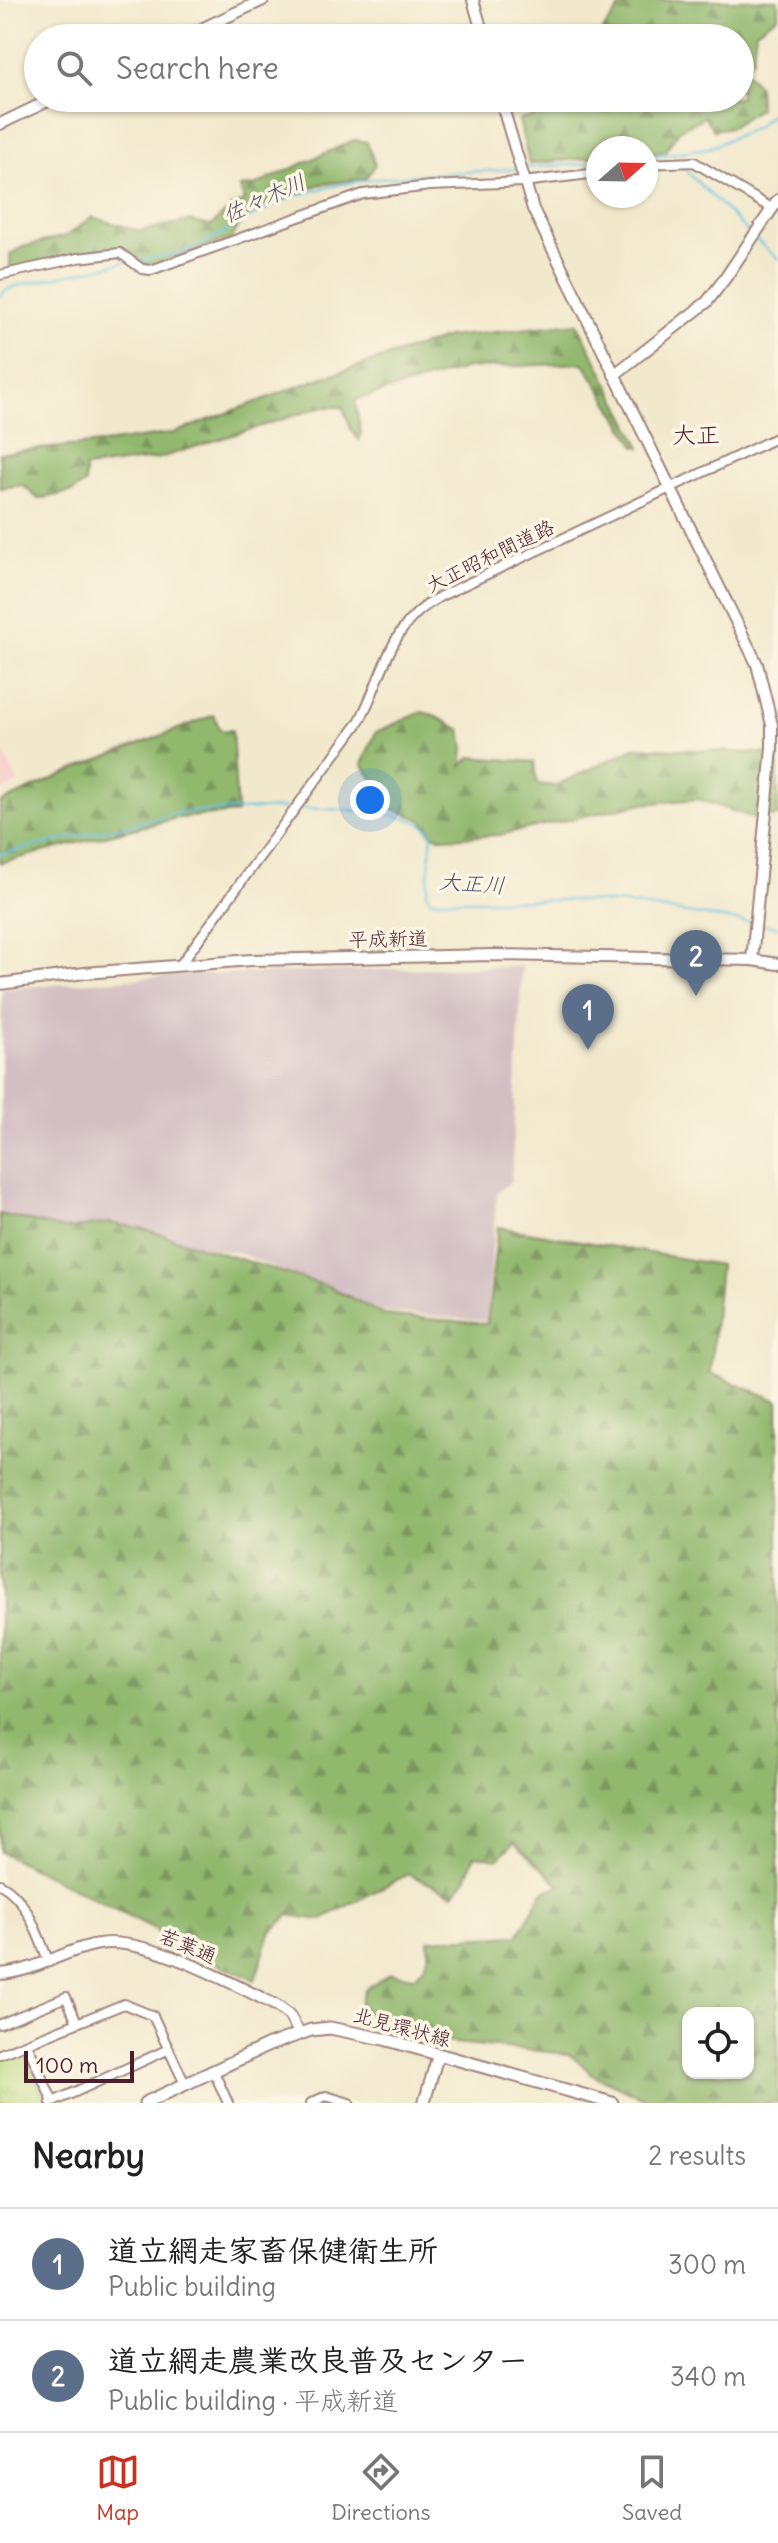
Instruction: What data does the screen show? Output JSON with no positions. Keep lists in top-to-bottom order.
{
  "streets": {
    "main road": ["北見環状線"],
    "street": ["大正昭和間道路", "平成新道", "若葉通"]
  },
  "crossings": [
    ["大正昭和間道路", "平成新道"],
    ["若葉通", "北見環状線"]
  ],
  "districts": ["大正"],
  "water": ["佐々木川", "大正川"],
  "scale_bar": "100 m",
  "north": "right",
  "page": {
    "search": "Search here",
    "pins": ["2", "1"],
    "scale": "100 m",
    "heading": ["Nearby", "2 results"],
    "list": [
      {
        "mark": "1",
        "name": "道立網走家畜保健衛生所",
        "note": "Public building",
        "value": "300 m"
      },
      {
        "mark": "2",
        "name": "道立網走農業改良普及センター",
        "note": "Public building · 平成新道",
        "value": "340 m"
      }
    ],
    "nav": ["Map", "Directions", "Saved"]
  }
}
